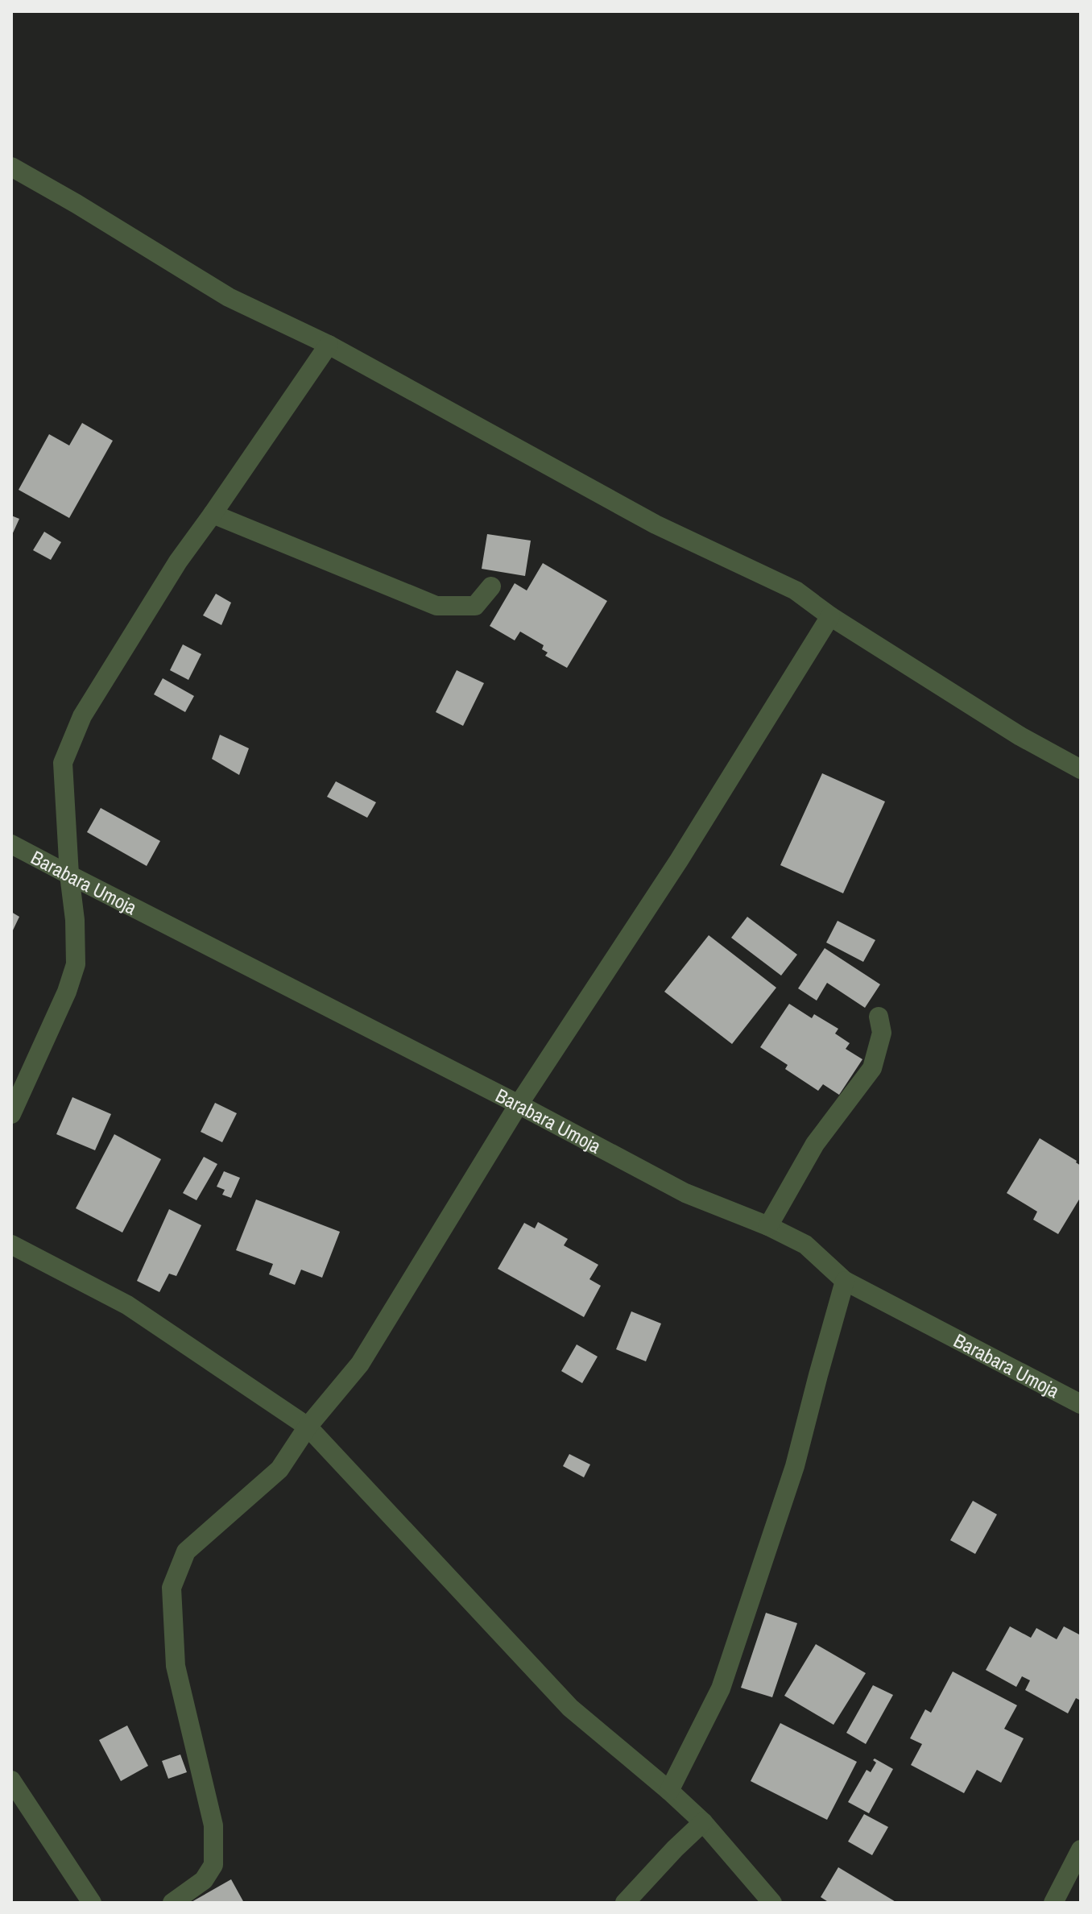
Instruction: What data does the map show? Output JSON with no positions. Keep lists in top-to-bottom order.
{
  "streets": {
    "street": ["Barabara Umoja"]
  }
}
